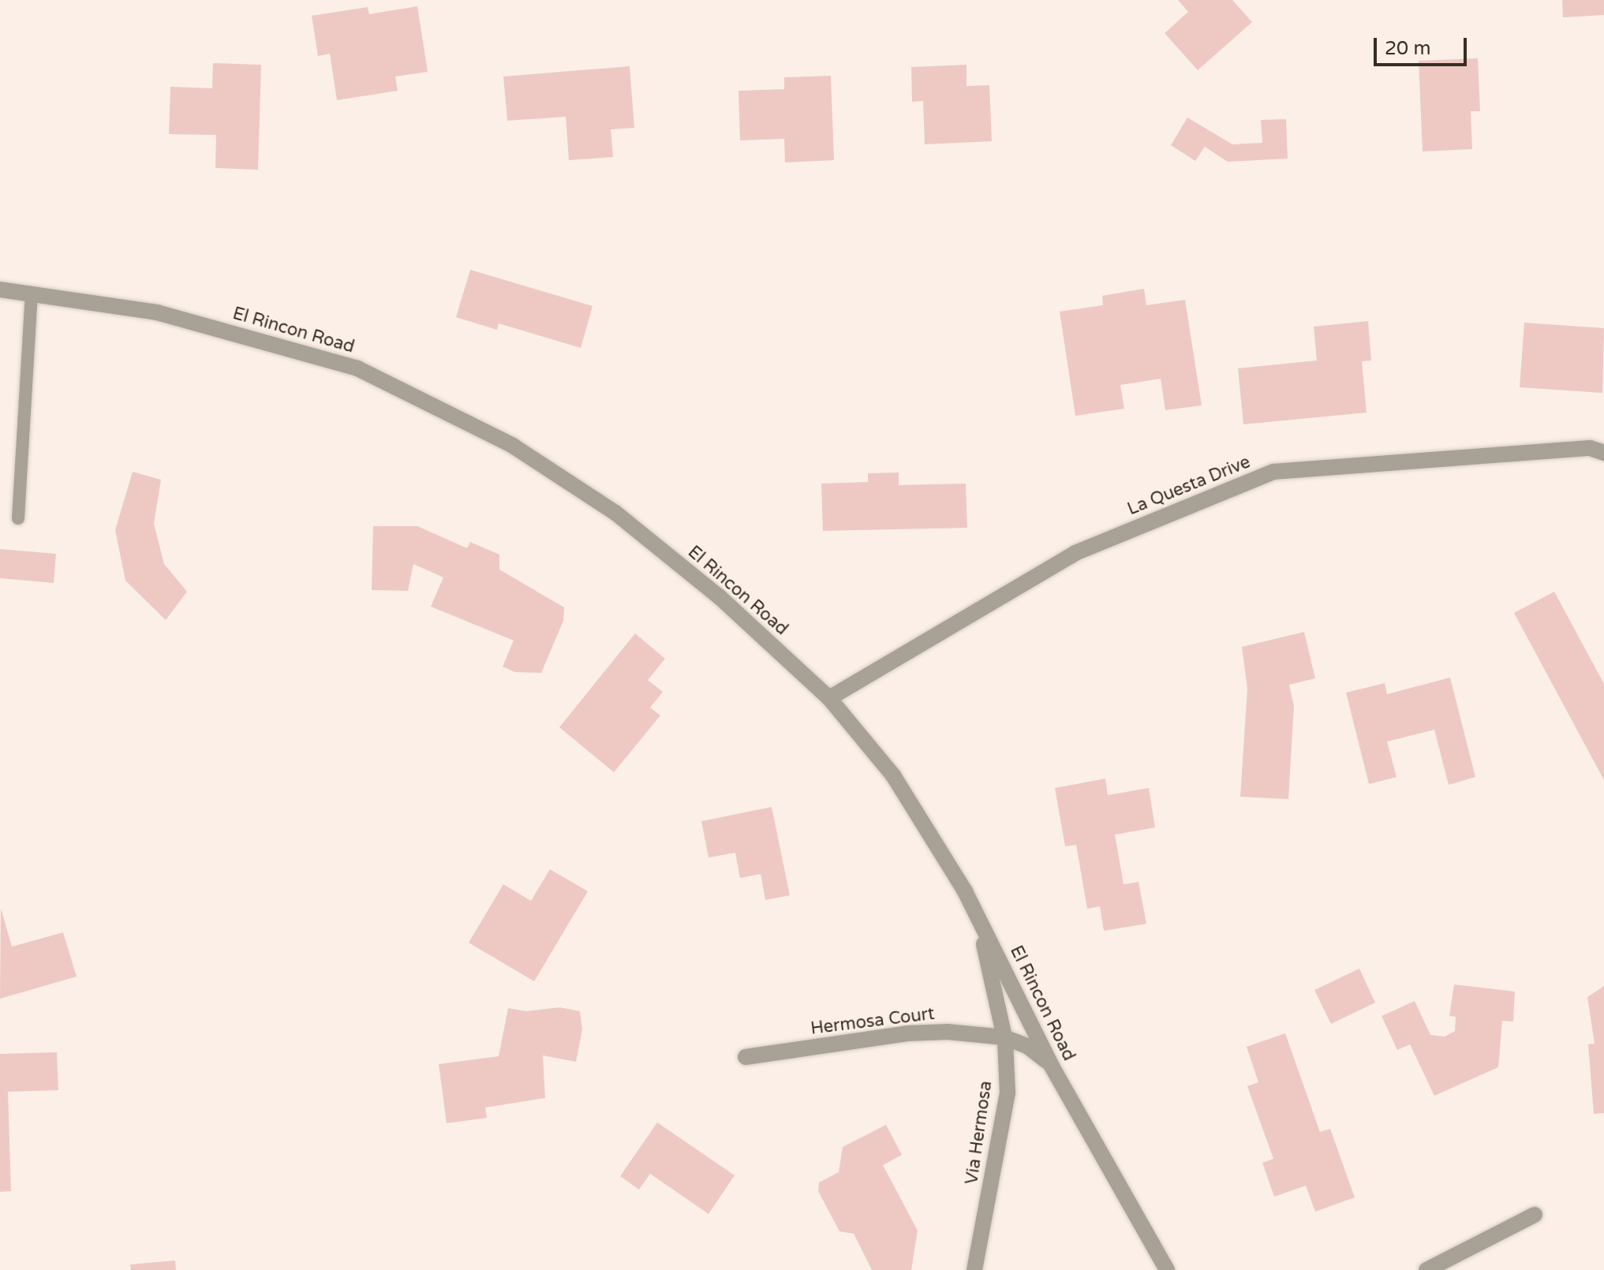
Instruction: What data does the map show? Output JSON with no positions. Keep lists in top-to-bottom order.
{
  "streets": {
    "street": [
      "El Rincon Road",
      "La Questa Drive",
      "Hermosa Court",
      "Via Hermosa"
    ]
  },
  "crossings": [
    ["El Rincon Road", "La Questa Drive"],
    ["El Rincon Road", "Via Hermosa"],
    ["Hermosa Court", "Via Hermosa"]
  ],
  "scale_bar": "20 m"
}
